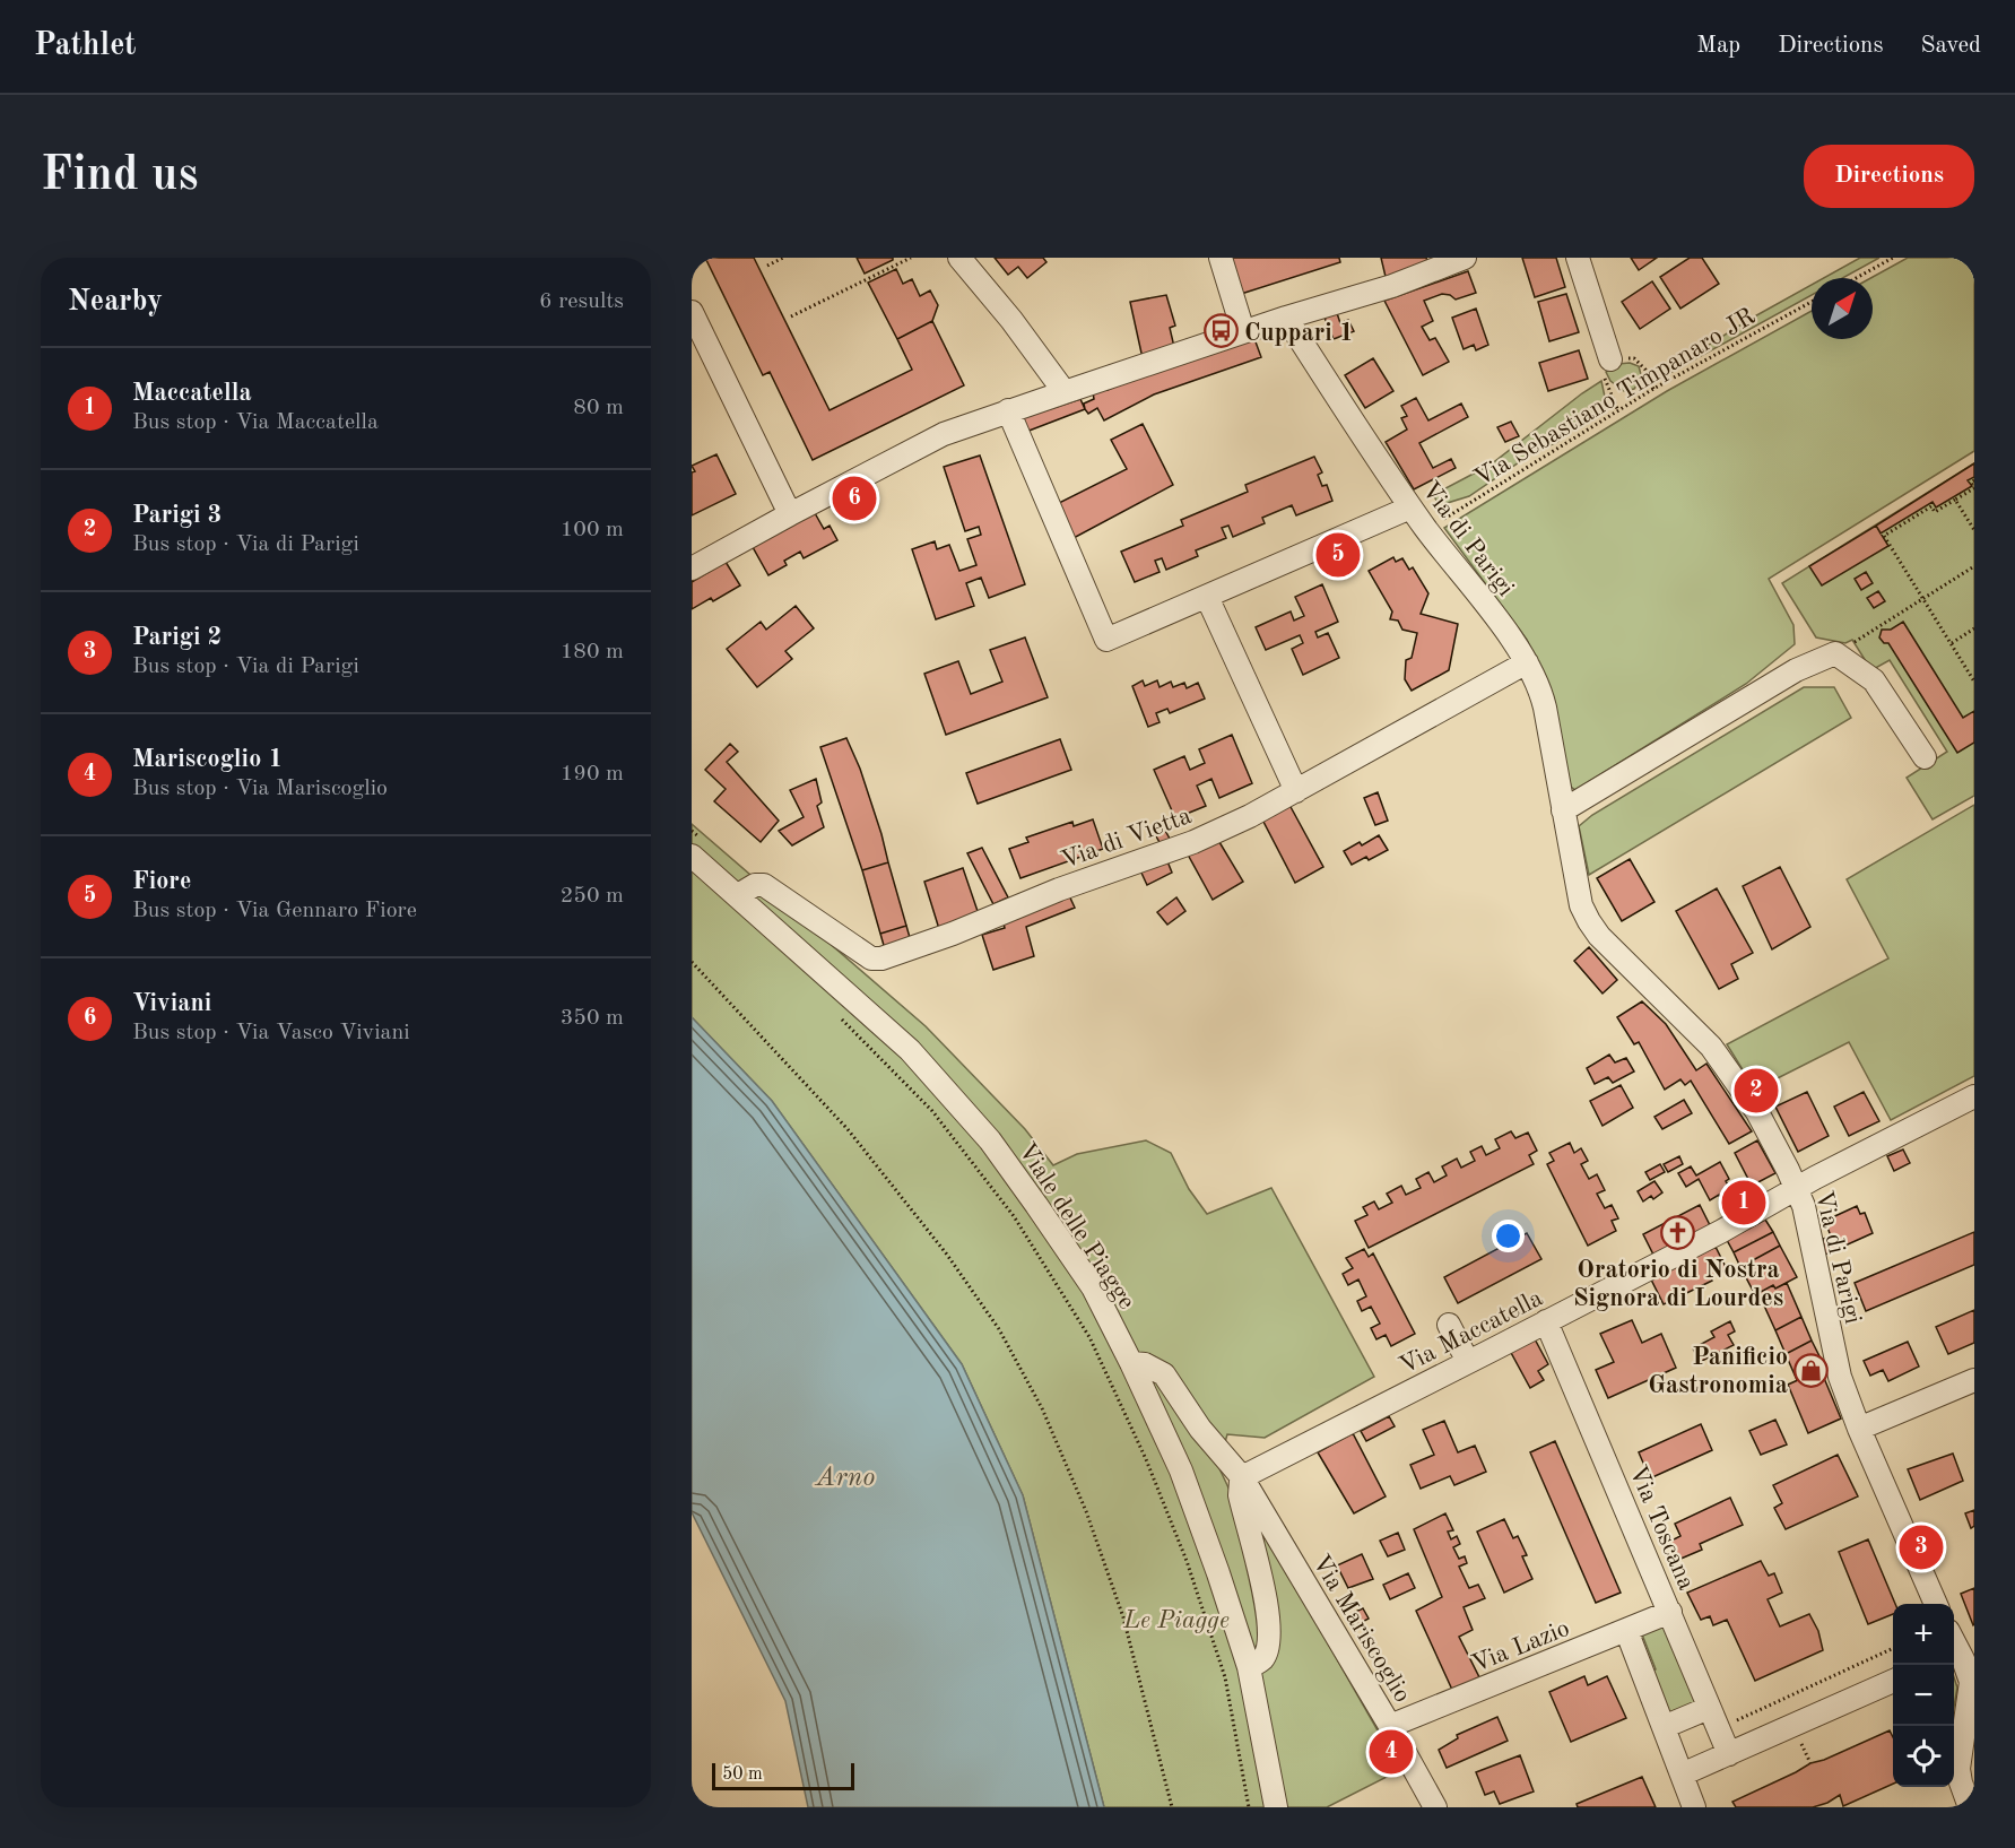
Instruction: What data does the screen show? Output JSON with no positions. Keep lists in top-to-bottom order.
{
  "streets": {
    "street": [
      "Via di Parigi",
      "Via di Vietta",
      "Viale delle Piagge",
      "Via Maccatella",
      "Via Toscana",
      "Via Mariscoglio",
      "Via Lazio"
    ],
    "path": ["Via Sebastiano Timpanaro JR"]
  },
  "crossings": [
    ["Via Sebastiano Timpanaro JR", "Via di Parigi"],
    ["Via di Parigi", "Via di Vietta"],
    ["Via di Parigi", "Via Maccatella"],
    ["Via di Vietta", "Viale delle Piagge"],
    ["Via Maccatella", "Via Toscana"],
    ["Via Maccatella", "Via Mariscoglio"],
    ["Via Toscana", "Via Lazio"],
    ["Via Mariscoglio", "Via Lazio"]
  ],
  "water": ["Arno"],
  "parks": ["Le Piagge"],
  "places": {
    "bus stop": ["Cuppari 1"],
    "church": ["Oratorio di Nostra Signora di Lourdes"],
    "shop": ["Panificio Gastronomia"]
  },
  "scale_bar": "50 m",
  "north": "top right",
  "page": {
    "header": "Pathlet",
    "nav": ["Map", "Directions", "Saved"],
    "buttons": "Directions",
    "title": "Find us",
    "heading": ["Nearby", "6 results"],
    "list": [
      {
        "mark": "1",
        "name": "Maccatella",
        "note": "Bus stop · Via Maccatella",
        "value": "80 m"
      },
      {
        "mark": "2",
        "name": "Parigi 3",
        "note": "Bus stop · Via di Parigi",
        "value": "100 m"
      },
      {
        "mark": "3",
        "name": "Parigi 2",
        "note": "Bus stop · Via di Parigi",
        "value": "180 m"
      },
      {
        "mark": "4",
        "name": "Mariscoglio 1",
        "note": "Bus stop · Via Mariscoglio",
        "value": "190 m"
      },
      {
        "mark": "5",
        "name": "Fiore",
        "note": "Bus stop · Via Gennaro Fiore",
        "value": "250 m"
      },
      {
        "mark": "6",
        "name": "Viviani",
        "note": "Bus stop · Via Vasco Viviani",
        "value": "350 m"
      }
    ],
    "pins": [
      "6",
      "5",
      "2",
      "1",
      "3",
      "4"
    ],
    "map_buttons": ["+", "−"],
    "scale": "50 m"
  }
}
